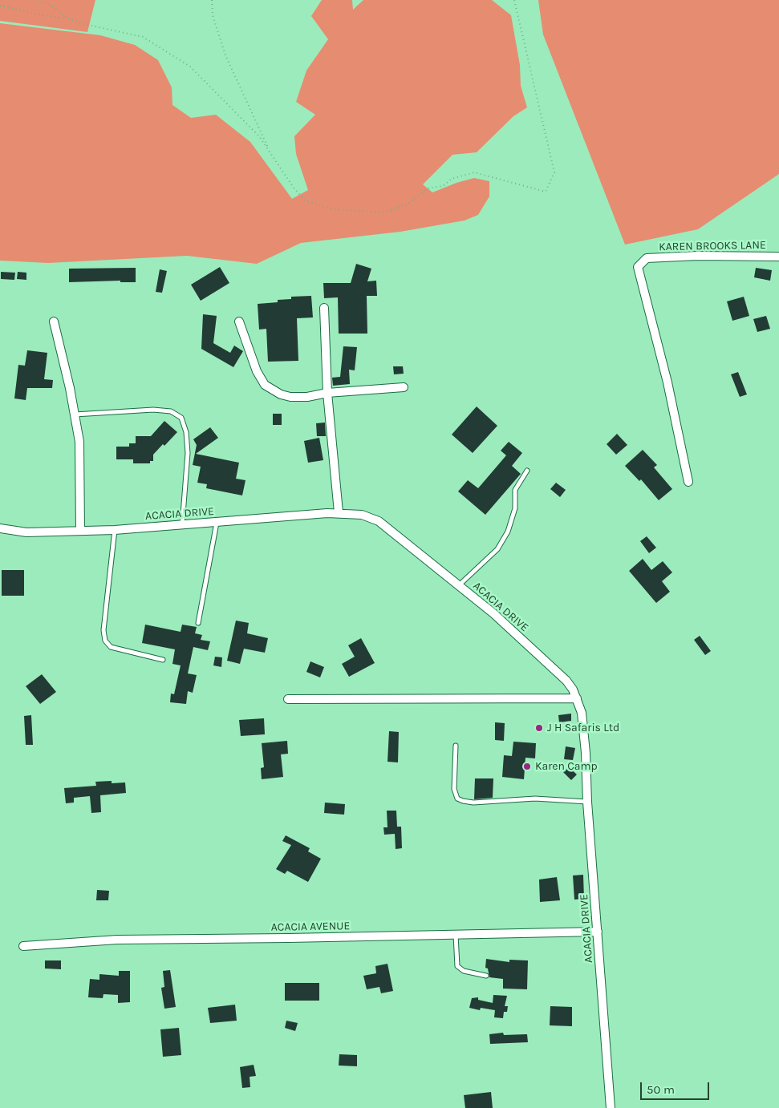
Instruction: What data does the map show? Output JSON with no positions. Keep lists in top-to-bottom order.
{
  "streets": {
    "street": ["KAREN BROOKS LANE", "ACACIA DRIVE", "ACACIA AVENUE"]
  },
  "crossings": [
    ["ACACIA DRIVE", "ACACIA AVENUE"]
  ],
  "places": ["J H Safaris Ltd", "Karen Camp"],
  "scale_bar": "50 m"
}
